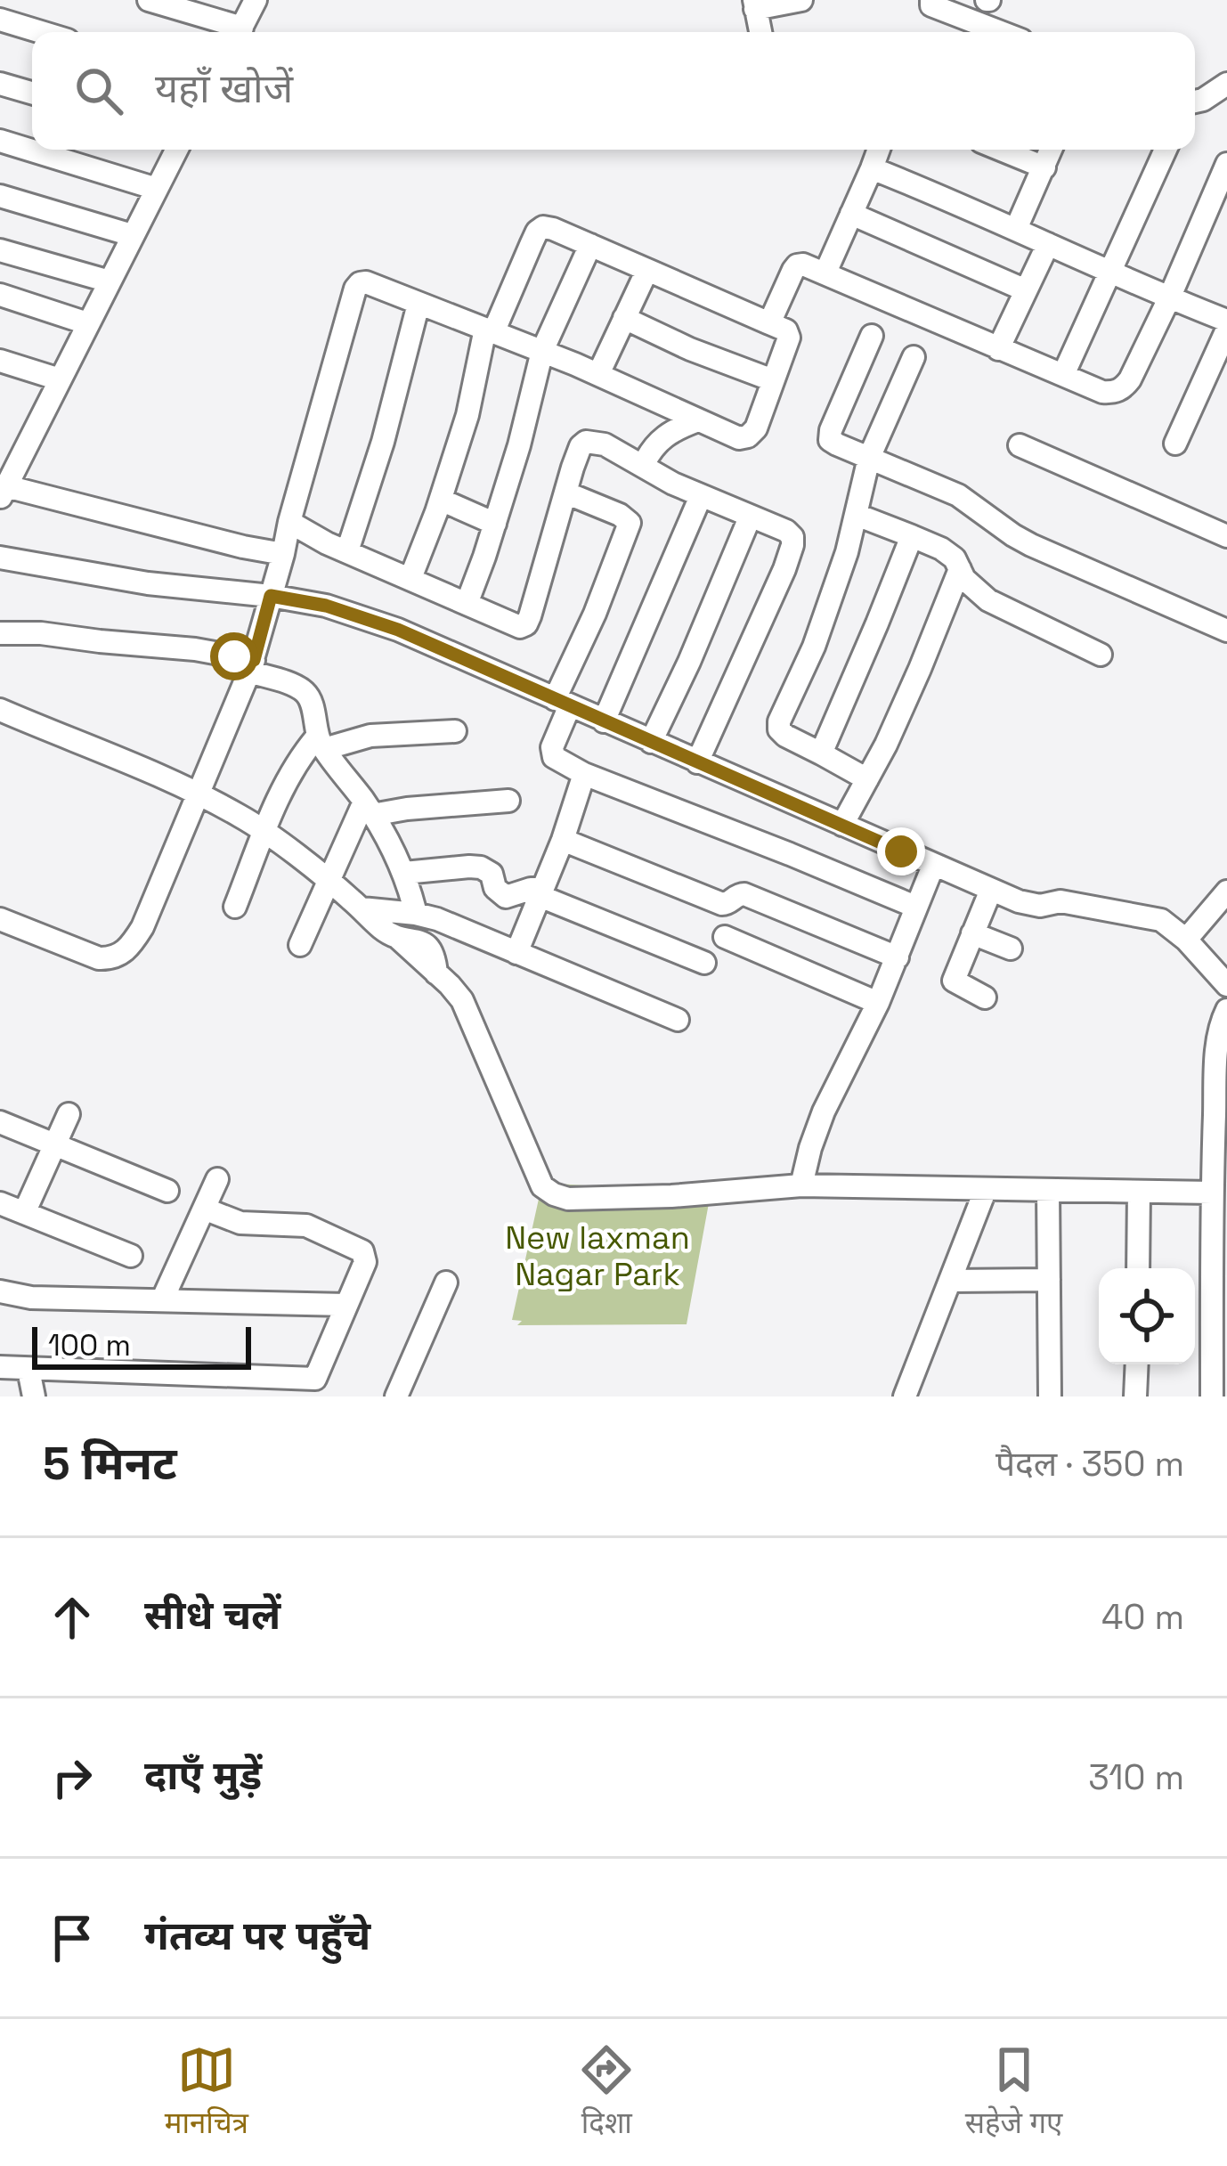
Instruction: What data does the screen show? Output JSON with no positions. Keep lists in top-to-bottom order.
{
  "parks": ["New laxman Nagar Park"],
  "scale_bar": "100 m",
  "page": {
    "search": "यहाँ खोजें",
    "scale": "100 m",
    "heading": ["5 मिनट", "पैदल · 350 m"],
    "list": [
      ["सीधे चलें", "40 m"],
      ["दाएँ मुड़ें", "310 m"],
      "गंतव्य पर पहुँचे"
    ],
    "nav": ["मानचित्र", "दिशा", "सहेजे गए"]
  }
}
